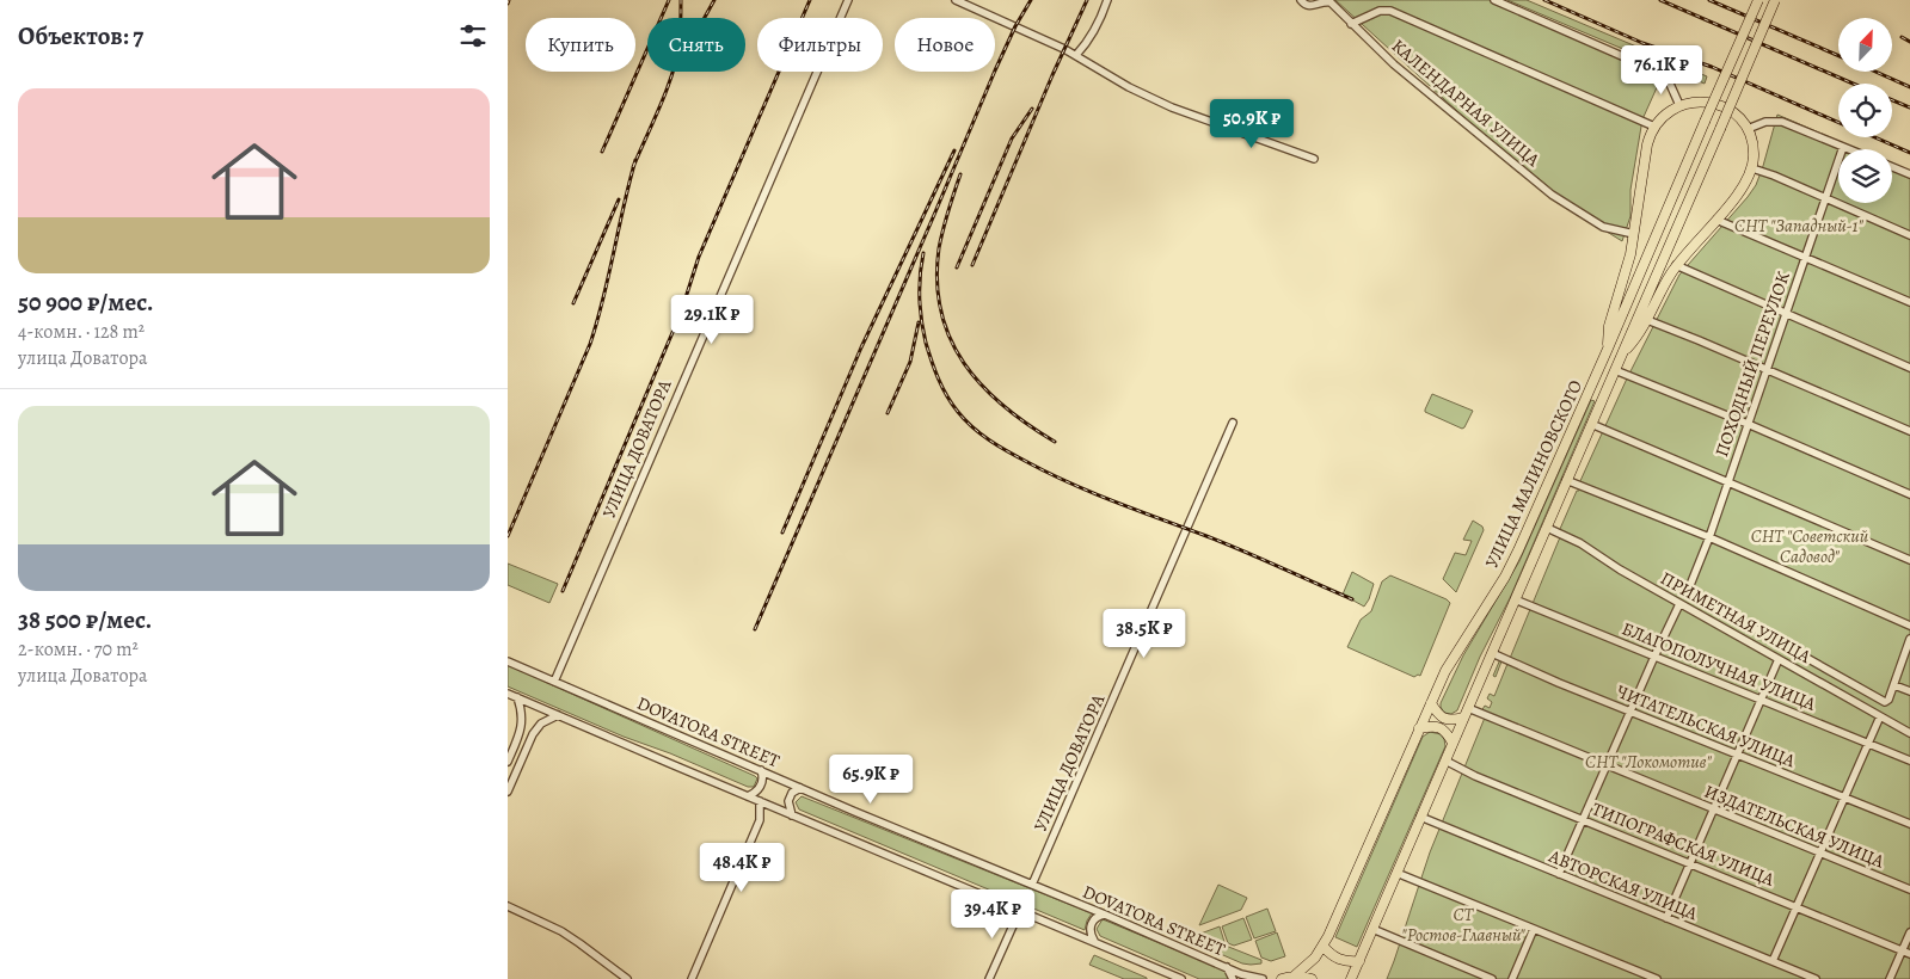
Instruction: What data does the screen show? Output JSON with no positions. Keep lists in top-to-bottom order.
{
  "streets": {
    "highway": ["УЛИЦА МАЛИНОВСКОГО"],
    "street": [
      "КАЛЕНДАРНАЯ УЛИЦА",
      "ПОХОДНЫЙ ПЕРЕУЛОК",
      "УЛИЦА ДОВАТОРА",
      "ПРИМЕТНАЯ УЛИЦА",
      "БЛАГОПОЛУЧНАЯ УЛИЦА",
      "ЧИТАТЕЛЬСКАЯ УЛИЦА",
      "DOVATORA STREET",
      "ИЗДАТЕЛЬСКАЯ УЛИЦА",
      "ТИПОГРАФСКАЯ УЛИЦА",
      "АВТОРСКАЯ УЛИЦА"
    ]
  },
  "crossings": [
    ["УЛИЦА ДОВАТОРА", "DOVATORA STREET"],
    ["УЛИЦА МАЛИНОВСКОГО", "ПРИМЕТНАЯ УЛИЦА"],
    ["УЛИЦА МАЛИНОВСКОГО", "БЛАГОПОЛУЧНАЯ УЛИЦА"],
    ["УЛИЦА МАЛИНОВСКОГО", "ЧИТАТЕЛЬСКАЯ УЛИЦА"],
    ["УЛИЦА МАЛИНОВСКОГО", "ИЗДАТЕЛЬСКАЯ УЛИЦА"],
    ["УЛИЦА МАЛИНОВСКОГО", "ТИПОГРАФСКАЯ УЛИЦА"],
    ["УЛИЦА МАЛИНОВСКОГО", "АВТОРСКАЯ УЛИЦА"]
  ],
  "parks": [
    "СНТ \"Западный-1\"",
    "СНТ \"Советский Садовод\"",
    "СНТ \"Локомотив\"",
    "СТ \"Ростов-Главный\""
  ],
  "north": "top right",
  "page": {
    "heading": "Объектов: 7",
    "chip": [
      "Купить",
      "Снять",
      "Фильтры",
      "Новое"
    ],
    "price": [
      "76.1K ₽",
      "50.9K ₽",
      "29.1K ₽",
      "38.5K ₽",
      "65.9K ₽",
      "48.4K ₽",
      "39.4K ₽"
    ],
    "list": [
      {
        "name": "50 900 ₽/мес.",
        "note": "4-комн. · 128 m² · улица Доватора"
      },
      {
        "name": "38 500 ₽/мес.",
        "note": "2-комн. · 70 m² · улица Доватора"
      }
    ]
  }
}
